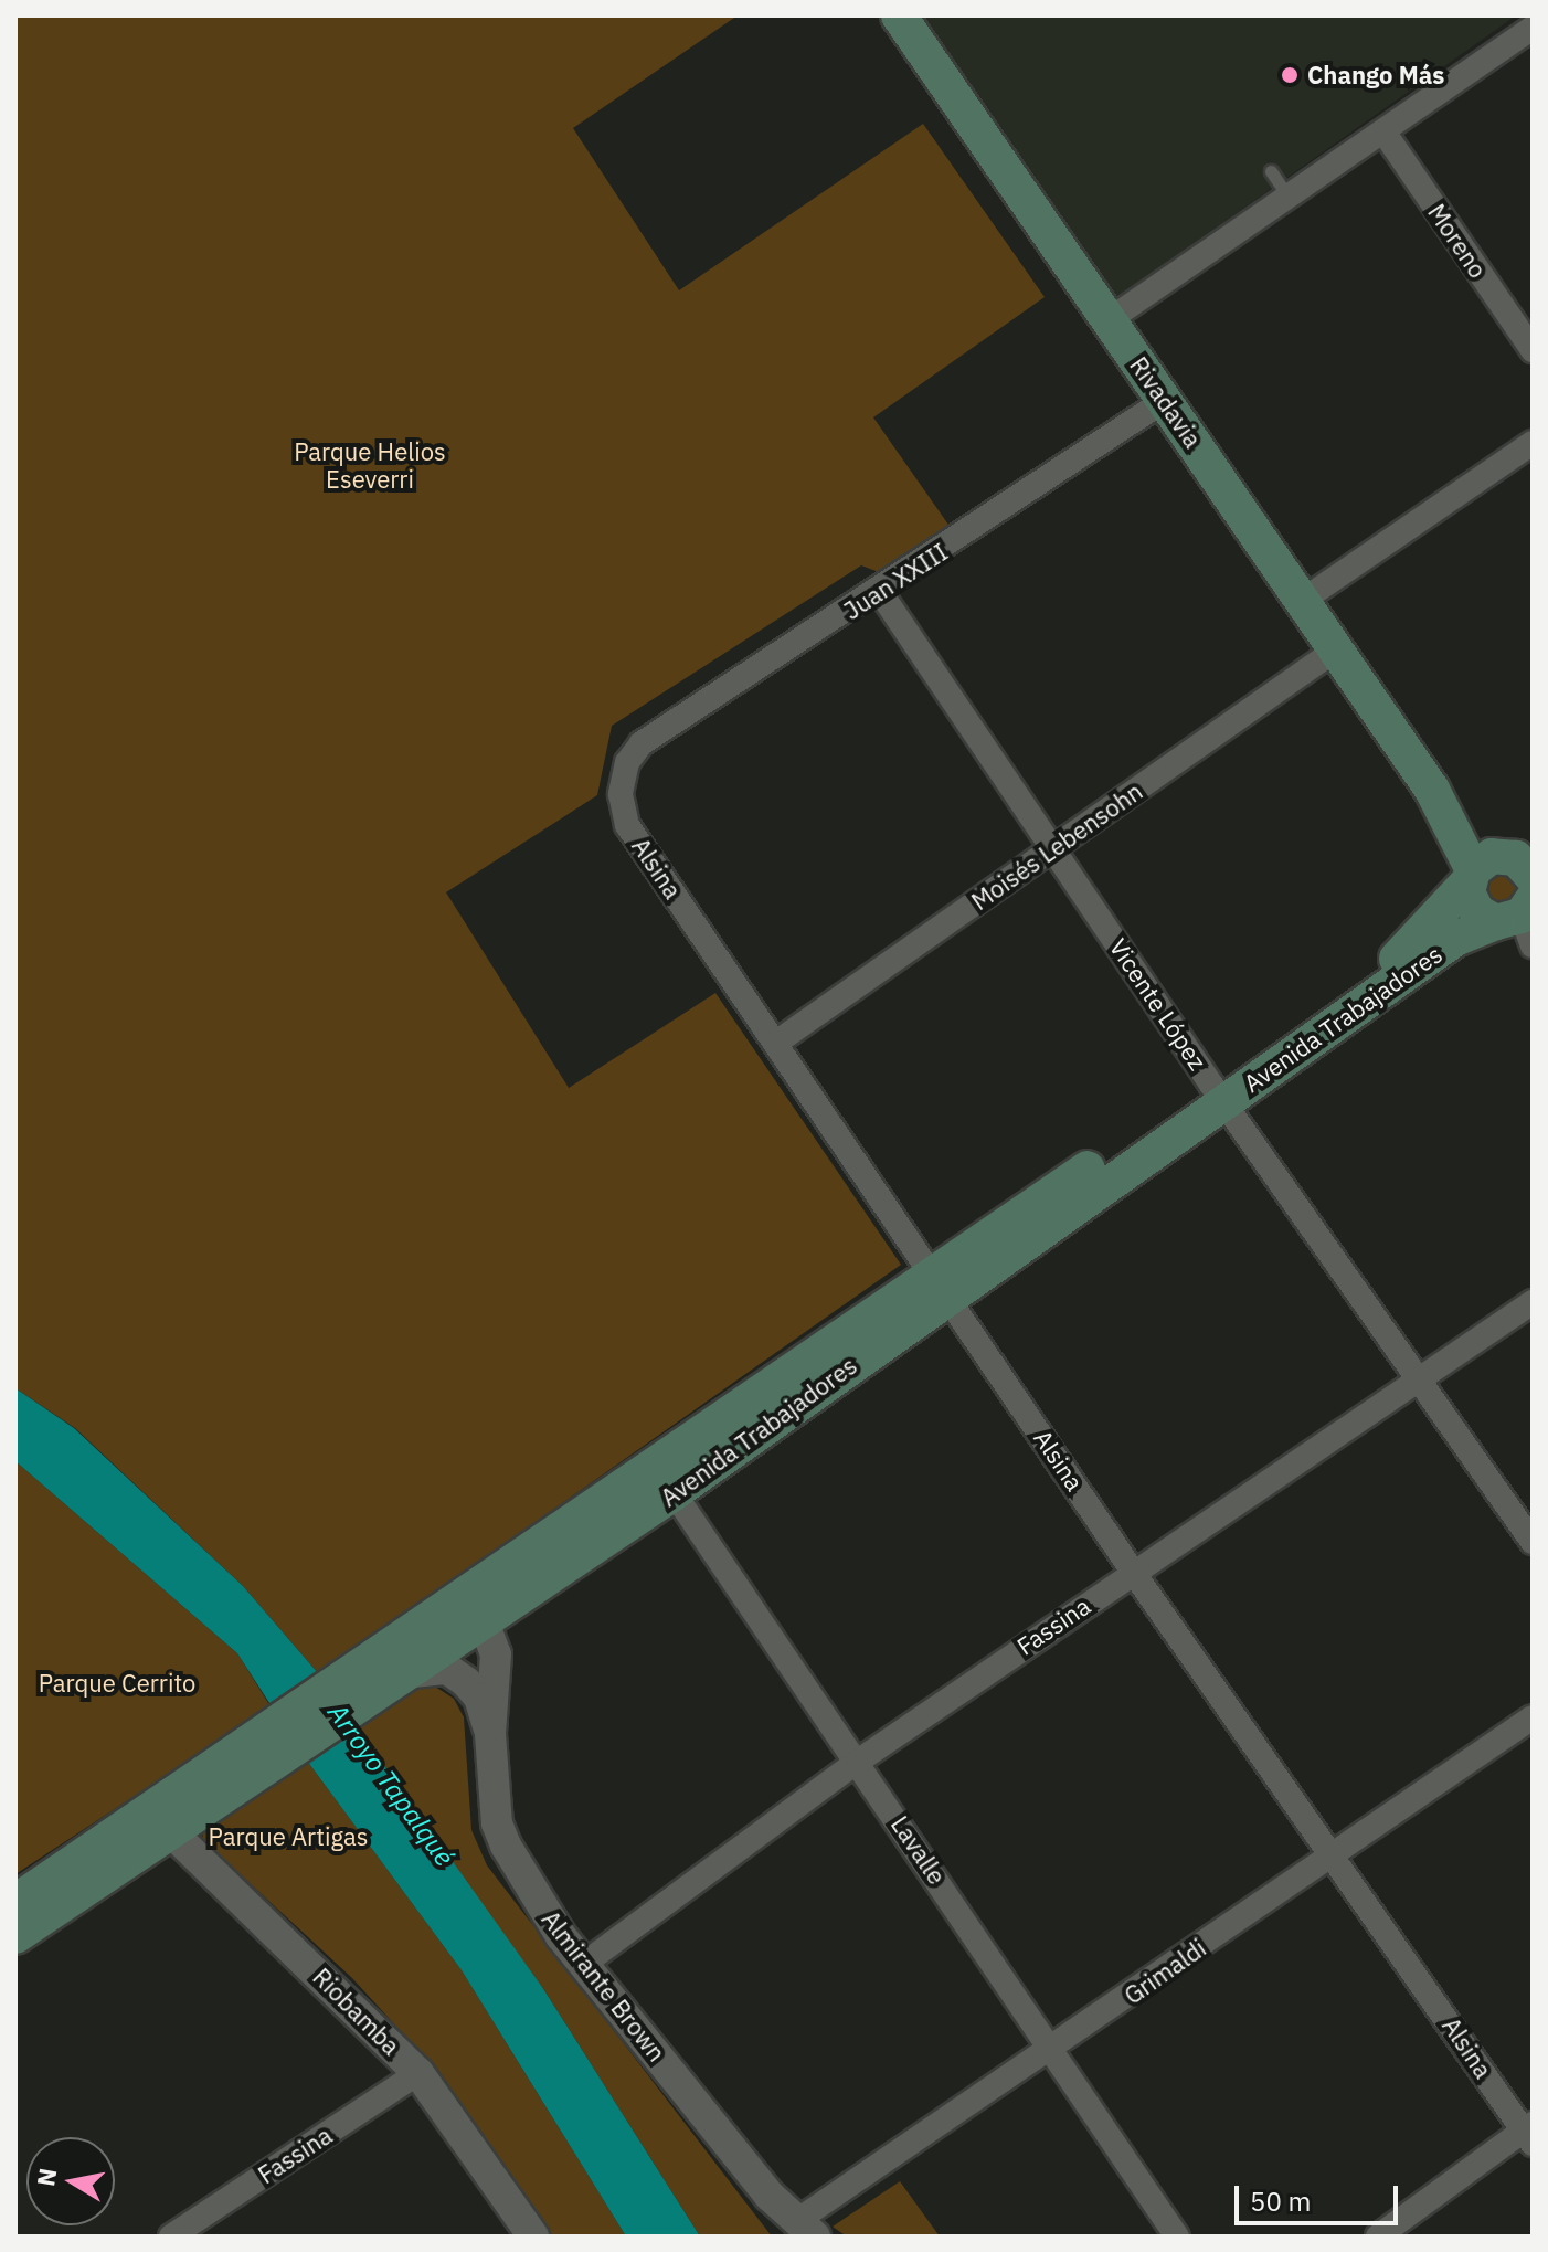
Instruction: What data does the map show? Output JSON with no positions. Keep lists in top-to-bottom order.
{
  "streets": {
    "main road": ["Rivadavia", "Avenida Trabajadores"],
    "street": [
      "Moreno",
      "Juan XXIII",
      "Moisés Lebensohn",
      "Alsina",
      "Vicente López",
      "Fassina",
      "Lavalle",
      "Grimaldi",
      "Almirante Brown",
      "Riobamba"
    ]
  },
  "crossings": [
    ["Rivadavia", "Juan XXIII"],
    ["Rivadavia", "Moisés Lebensohn"],
    ["Rivadavia", "Avenida Trabajadores"],
    ["Juan XXIII", "Alsina"],
    ["Juan XXIII", "Vicente López"],
    ["Moisés Lebensohn", "Alsina"],
    ["Moisés Lebensohn", "Vicente López"],
    ["Alsina", "Avenida Trabajadores"],
    ["Alsina", "Fassina"],
    ["Alsina", "Grimaldi"],
    ["Vicente López", "Avenida Trabajadores"],
    ["Vicente López", "Fassina"],
    ["Avenida Trabajadores", "Lavalle"],
    ["Avenida Trabajadores", "Almirante Brown"],
    ["Avenida Trabajadores", "Riobamba"],
    ["Fassina", "Lavalle"],
    ["Fassina", "Almirante Brown"],
    ["Fassina", "Riobamba"],
    ["Lavalle", "Grimaldi"],
    ["Grimaldi", "Almirante Brown"]
  ],
  "water": ["Arroyo Tapalqué"],
  "parks": ["Parque Helios Eseverri", "Parque Cerrito", "Parque Artigas"],
  "places": ["Chango Más"],
  "scale_bar": "50 m",
  "north": "left"
}
